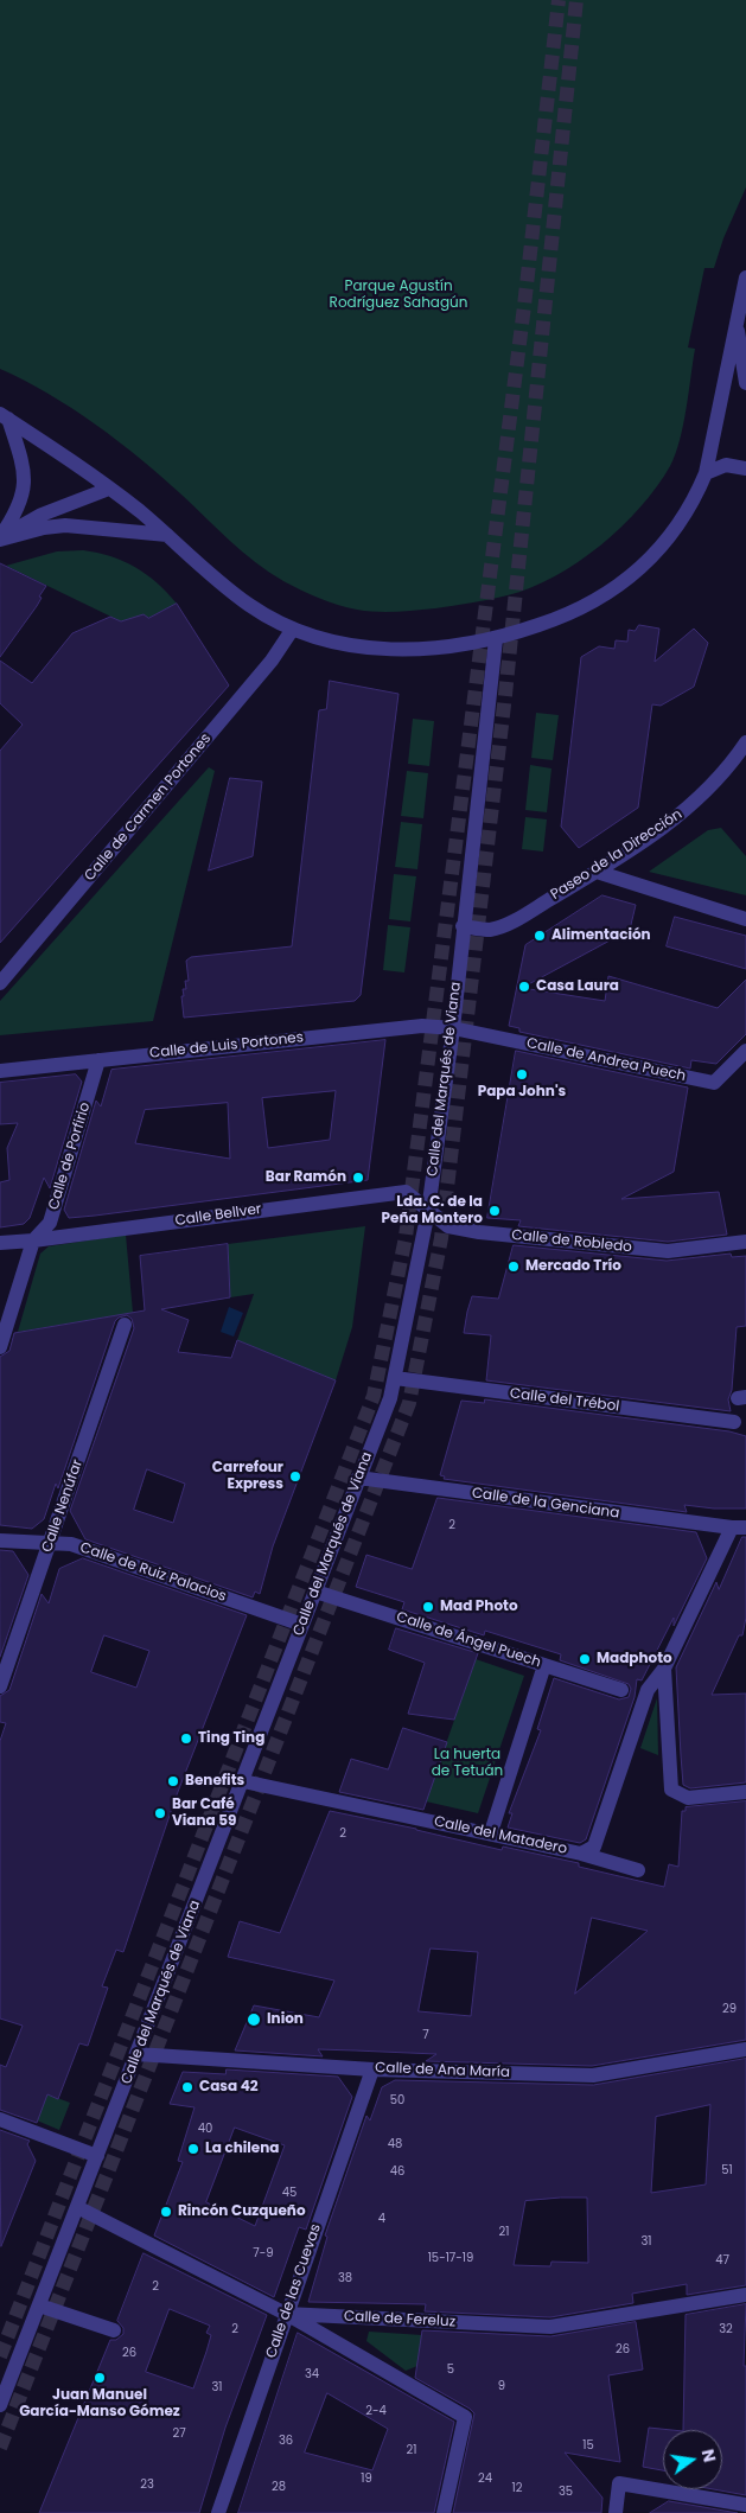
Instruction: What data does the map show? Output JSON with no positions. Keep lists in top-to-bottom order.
{
  "streets": {
    "street": [
      "Calle de Carmen Portones",
      "Paseo de la Dirección",
      "Calle de Luis Portones",
      "Calle de Andrea Puech",
      "Calle del Marqués de Viana",
      "Calle de Porfirio",
      "Calle Bellver",
      "Calle de Robledo",
      "Calle del Trébol",
      "Calle de la Genciana",
      "Calle Nenúfar",
      "Calle de Ruiz Palacios",
      "Calle de Ángel Puech",
      "Calle del Matadero",
      "Calle de Ana María",
      "Calle de las Cuevas",
      "Calle de Fereluz"
    ]
  },
  "crossings": [
    ["Paseo de la Dirección", "Calle del Marqués de Viana"],
    ["Calle de Luis Portones", "Calle de Andrea Puech"],
    ["Calle de Luis Portones", "Calle del Marqués de Viana"],
    ["Calle de Luis Portones", "Calle de Porfirio"],
    ["Calle de Andrea Puech", "Calle del Marqués de Viana"],
    ["Calle del Marqués de Viana", "Calle Bellver"],
    ["Calle del Marqués de Viana", "Calle de Robledo"],
    ["Calle del Marqués de Viana", "Calle del Trébol"],
    ["Calle del Marqués de Viana", "Calle de la Genciana"],
    ["Calle del Marqués de Viana", "Calle de Ruiz Palacios"],
    ["Calle del Marqués de Viana", "Calle de Ángel Puech"],
    ["Calle del Marqués de Viana", "Calle del Matadero"],
    ["Calle del Marqués de Viana", "Calle de Ana María"],
    ["Calle del Marqués de Viana", "Calle de Fereluz"],
    ["Calle de Porfirio", "Calle Bellver"],
    ["Calle Bellver", "Calle de Robledo"],
    ["Calle de la Genciana", "Calle del Matadero"],
    ["Calle Nenúfar", "Calle de Ruiz Palacios"],
    ["Calle de Ana María", "Calle de las Cuevas"],
    ["Calle de las Cuevas", "Calle de Fereluz"]
  ],
  "parks": ["Parque Agustín Rodríguez Sahagún", "La huerta de Tetuán"],
  "places": [
    "Alimentación",
    "Casa Laura",
    "Papa John's",
    "Bar Ramón",
    "Lda. C. de la Peña Montero",
    "Mercado Trío",
    "Carrefour Express",
    "Mad Photo",
    "Madphoto",
    "Ting Ting",
    "Benefits",
    "Bar Café Viana 59",
    "Inion",
    "Casa 42",
    "La chilena",
    "Rincón Cuzqueño",
    "Juan Manuel García-Manso Gómez"
  ],
  "house_numbers": [
    "2",
    "2",
    "29",
    "7",
    "50",
    "40",
    "48",
    "51",
    "46",
    "45",
    "4",
    "21",
    "31",
    "7-9",
    "15-17-19",
    "47",
    "38",
    "2",
    "2",
    "32",
    "26",
    "26",
    "5",
    "34",
    "9",
    "31",
    "2-4",
    "27",
    "36",
    "15",
    "21",
    "19",
    "24",
    "23",
    "28",
    "12",
    "35"
  ],
  "north": "right"
}
